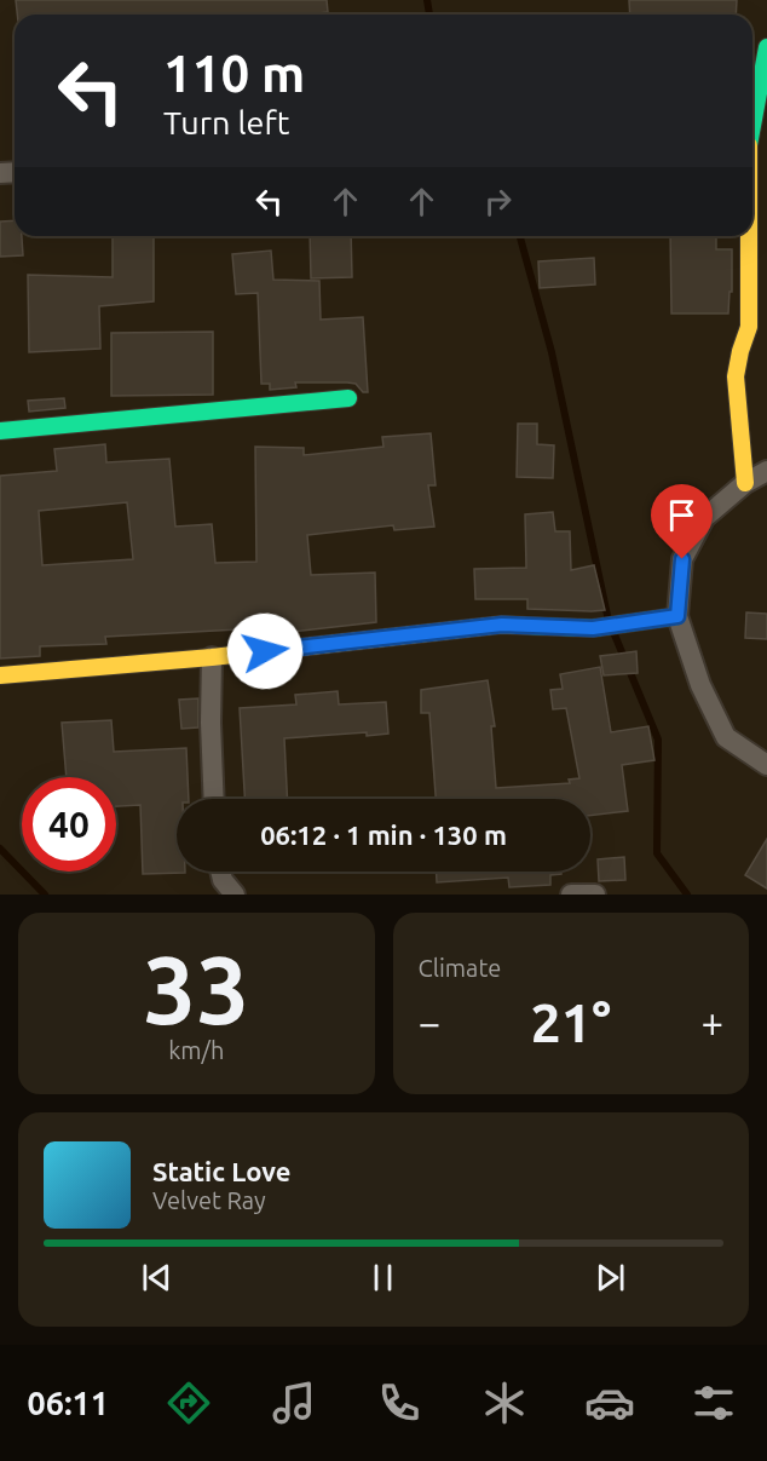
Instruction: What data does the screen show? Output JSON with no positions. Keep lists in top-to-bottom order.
{
  "page": {
    "turn": ["110 m", "Turn left"],
    "limit": "40",
    "trip": "06:12 · 1 min · 130 m",
    "tile": [
      ["33", "km/h"],
      "Climate"
    ],
    "heat": ["−", "21°", "+"],
    "song": ["Static Love", "Velvet Ray"],
    "tabs": "06:11"
  }
}
